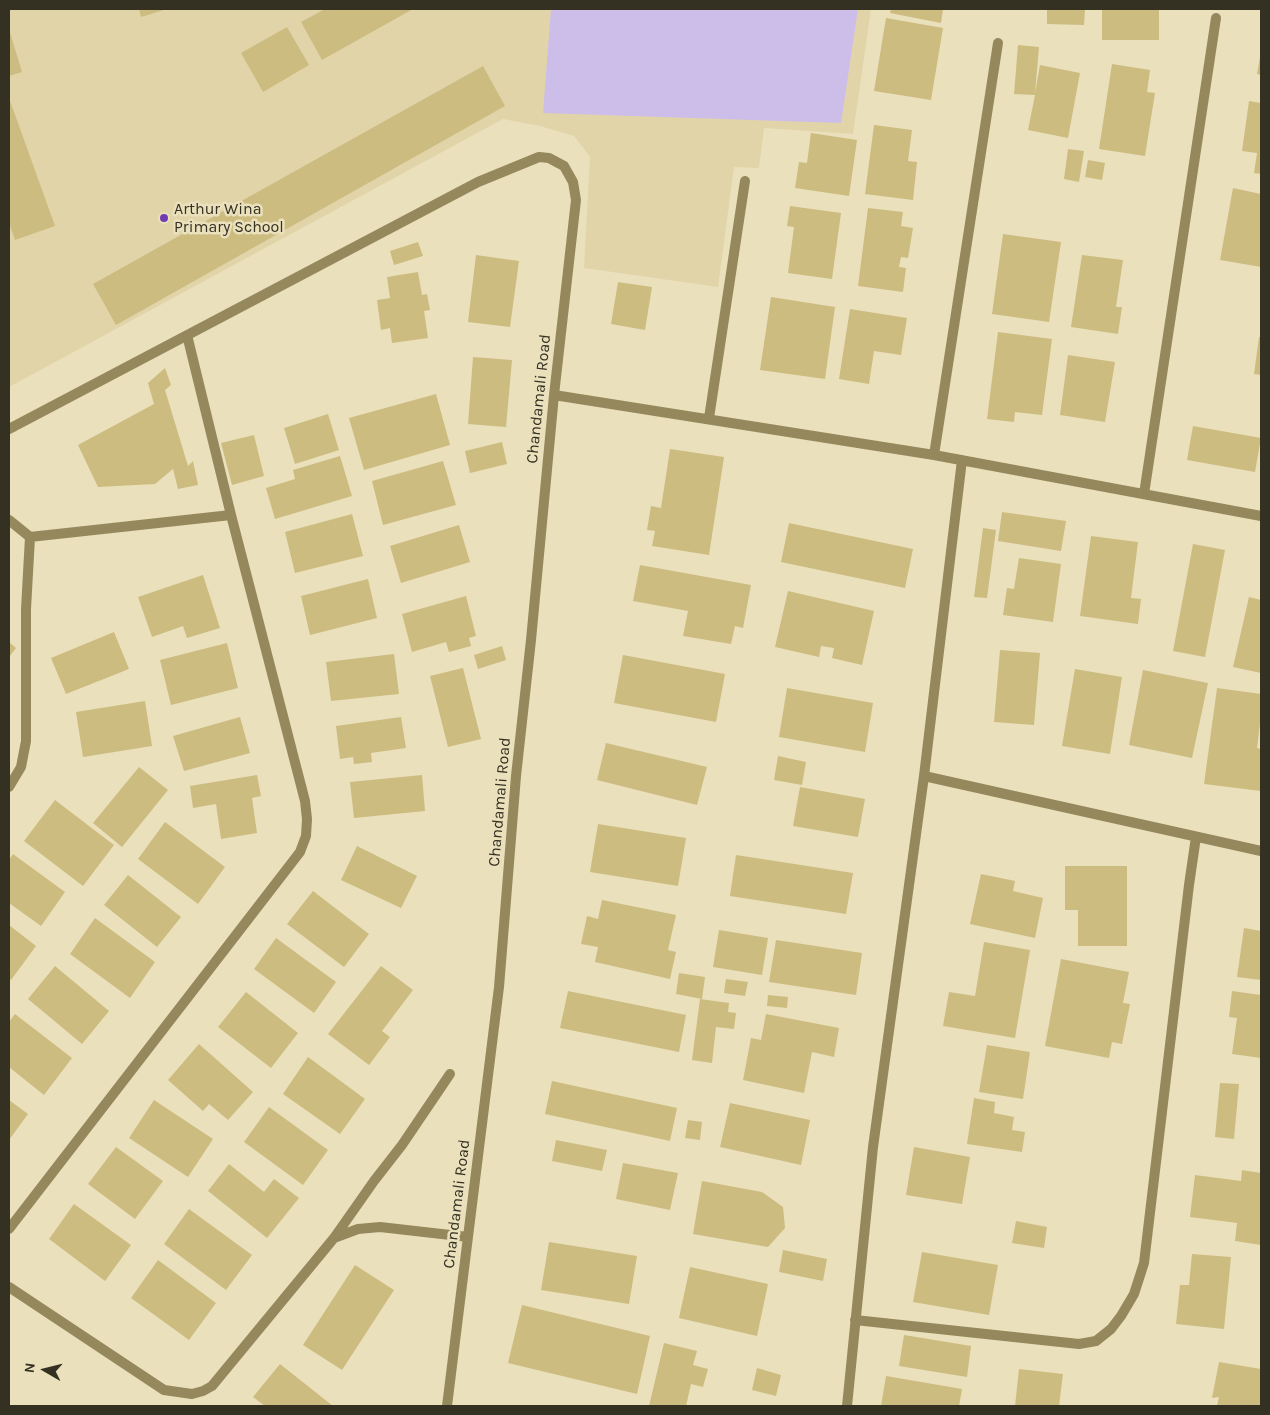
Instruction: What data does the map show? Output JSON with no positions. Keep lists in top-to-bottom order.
{
  "streets": {
    "street": ["Chandamali Road"]
  },
  "places": ["Arthur Wina Primary School"],
  "north": "left"
}
